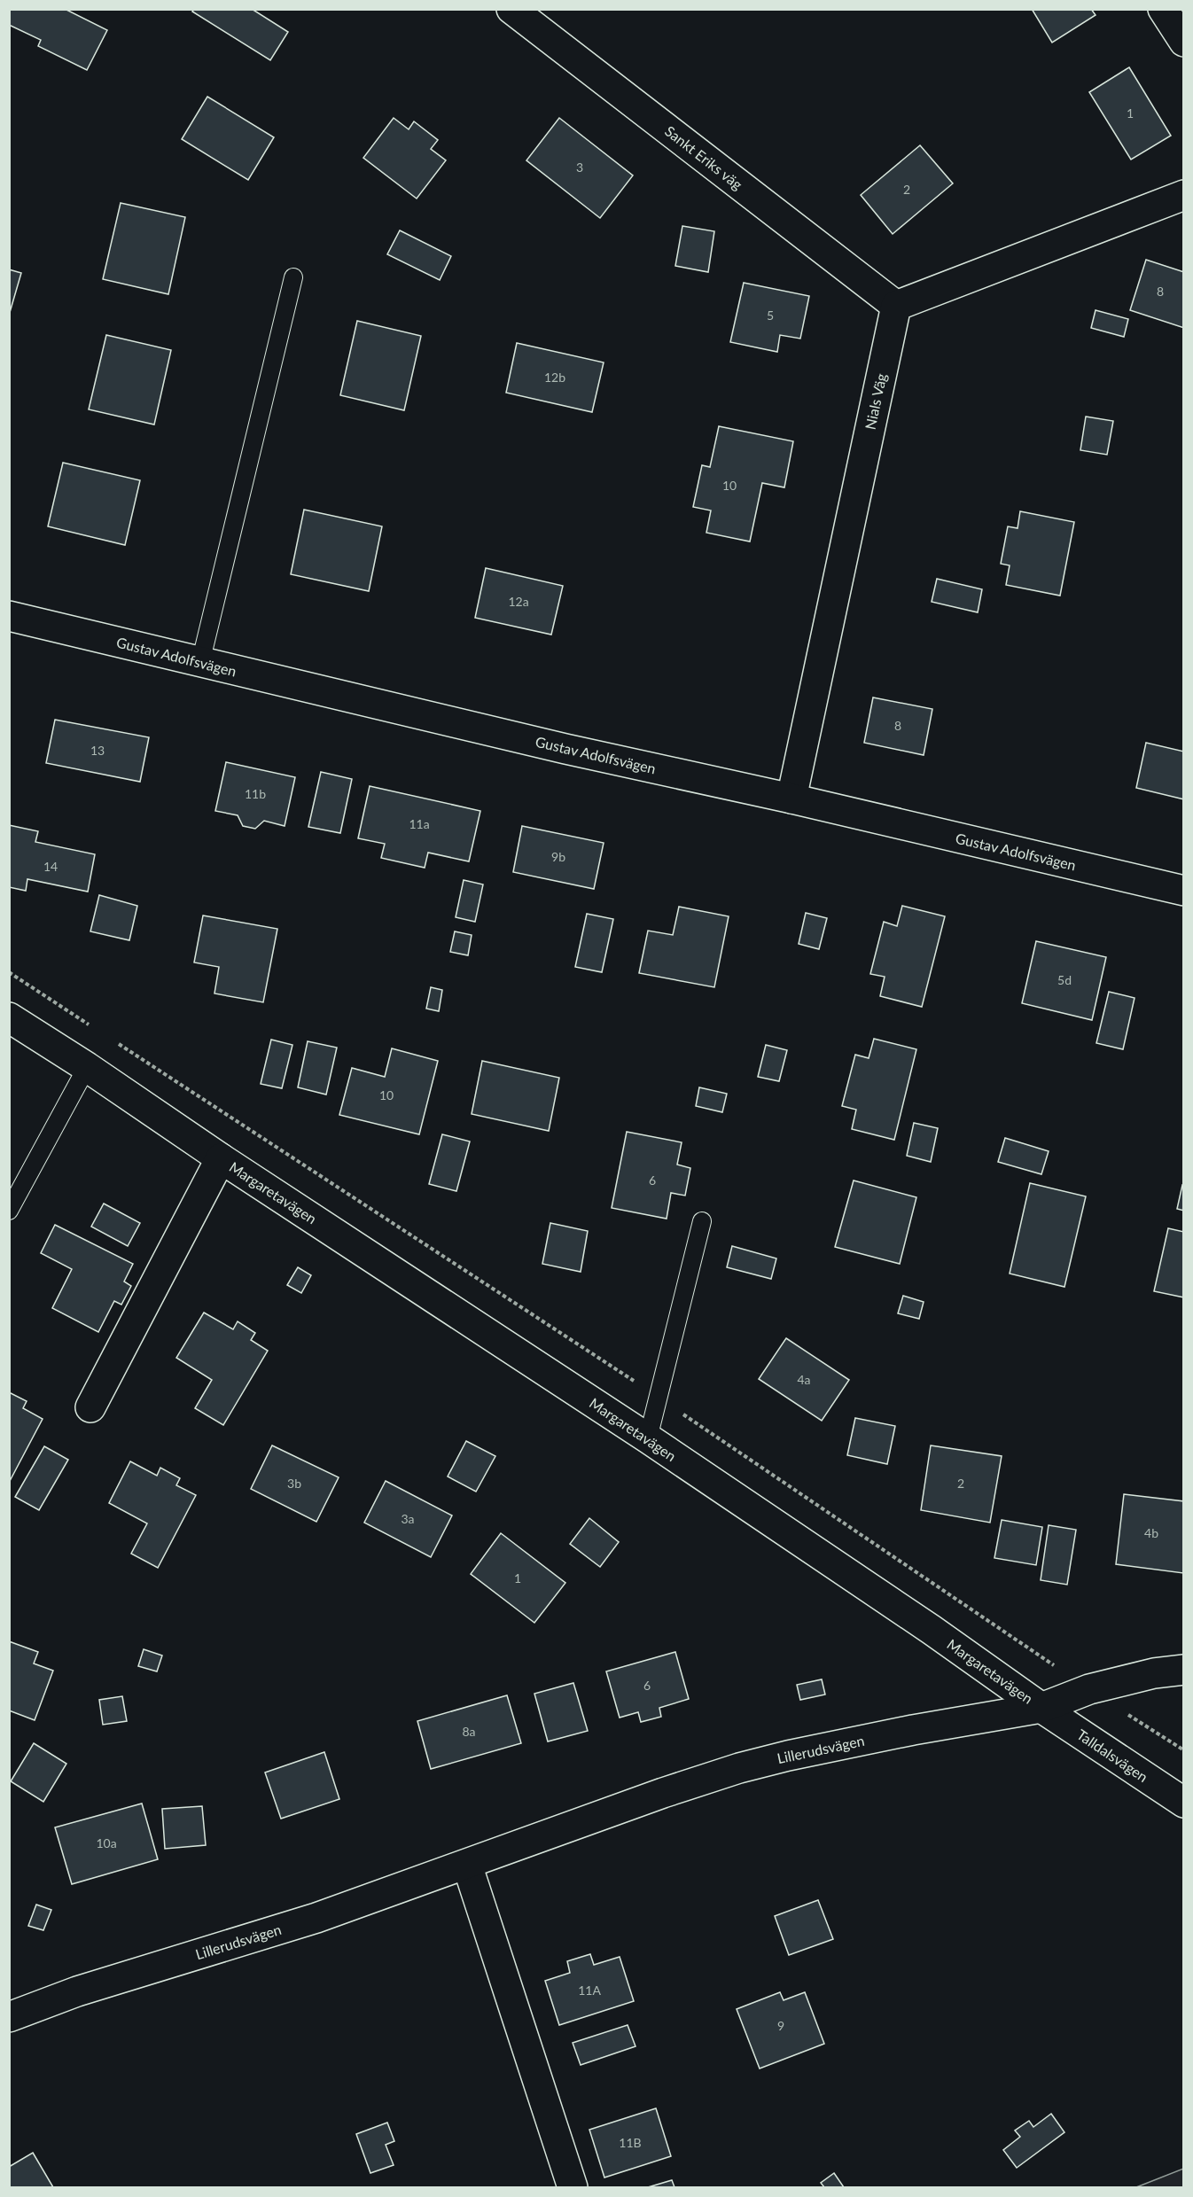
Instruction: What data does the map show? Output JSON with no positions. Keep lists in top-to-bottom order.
{
  "streets": {
    "street": [
      "Sankt Eriks väg",
      "Nials Väg",
      "Gustav Adolfsvägen",
      "Margaretavägen",
      "Lillerudsvägen",
      "Talldalsvägen"
    ]
  },
  "crossings": [
    ["Sankt Eriks väg", "Nials Väg"],
    ["Nials Väg", "Gustav Adolfsvägen"],
    ["Margaretavägen", "Lillerudsvägen"],
    ["Margaretavägen", "Talldalsvägen"],
    ["Lillerudsvägen", "Talldalsvägen"]
  ],
  "house_numbers": [
    "1",
    "3",
    "2",
    "8",
    "5",
    "12b",
    "10",
    "12a",
    "8",
    "13",
    "11b",
    "11a",
    "9b",
    "14",
    "5d",
    "10",
    "6",
    "4a",
    "3b",
    "2",
    "3a",
    "4b",
    "1",
    "6",
    "8a",
    "10a",
    "11A",
    "9",
    "11B"
  ]
}
